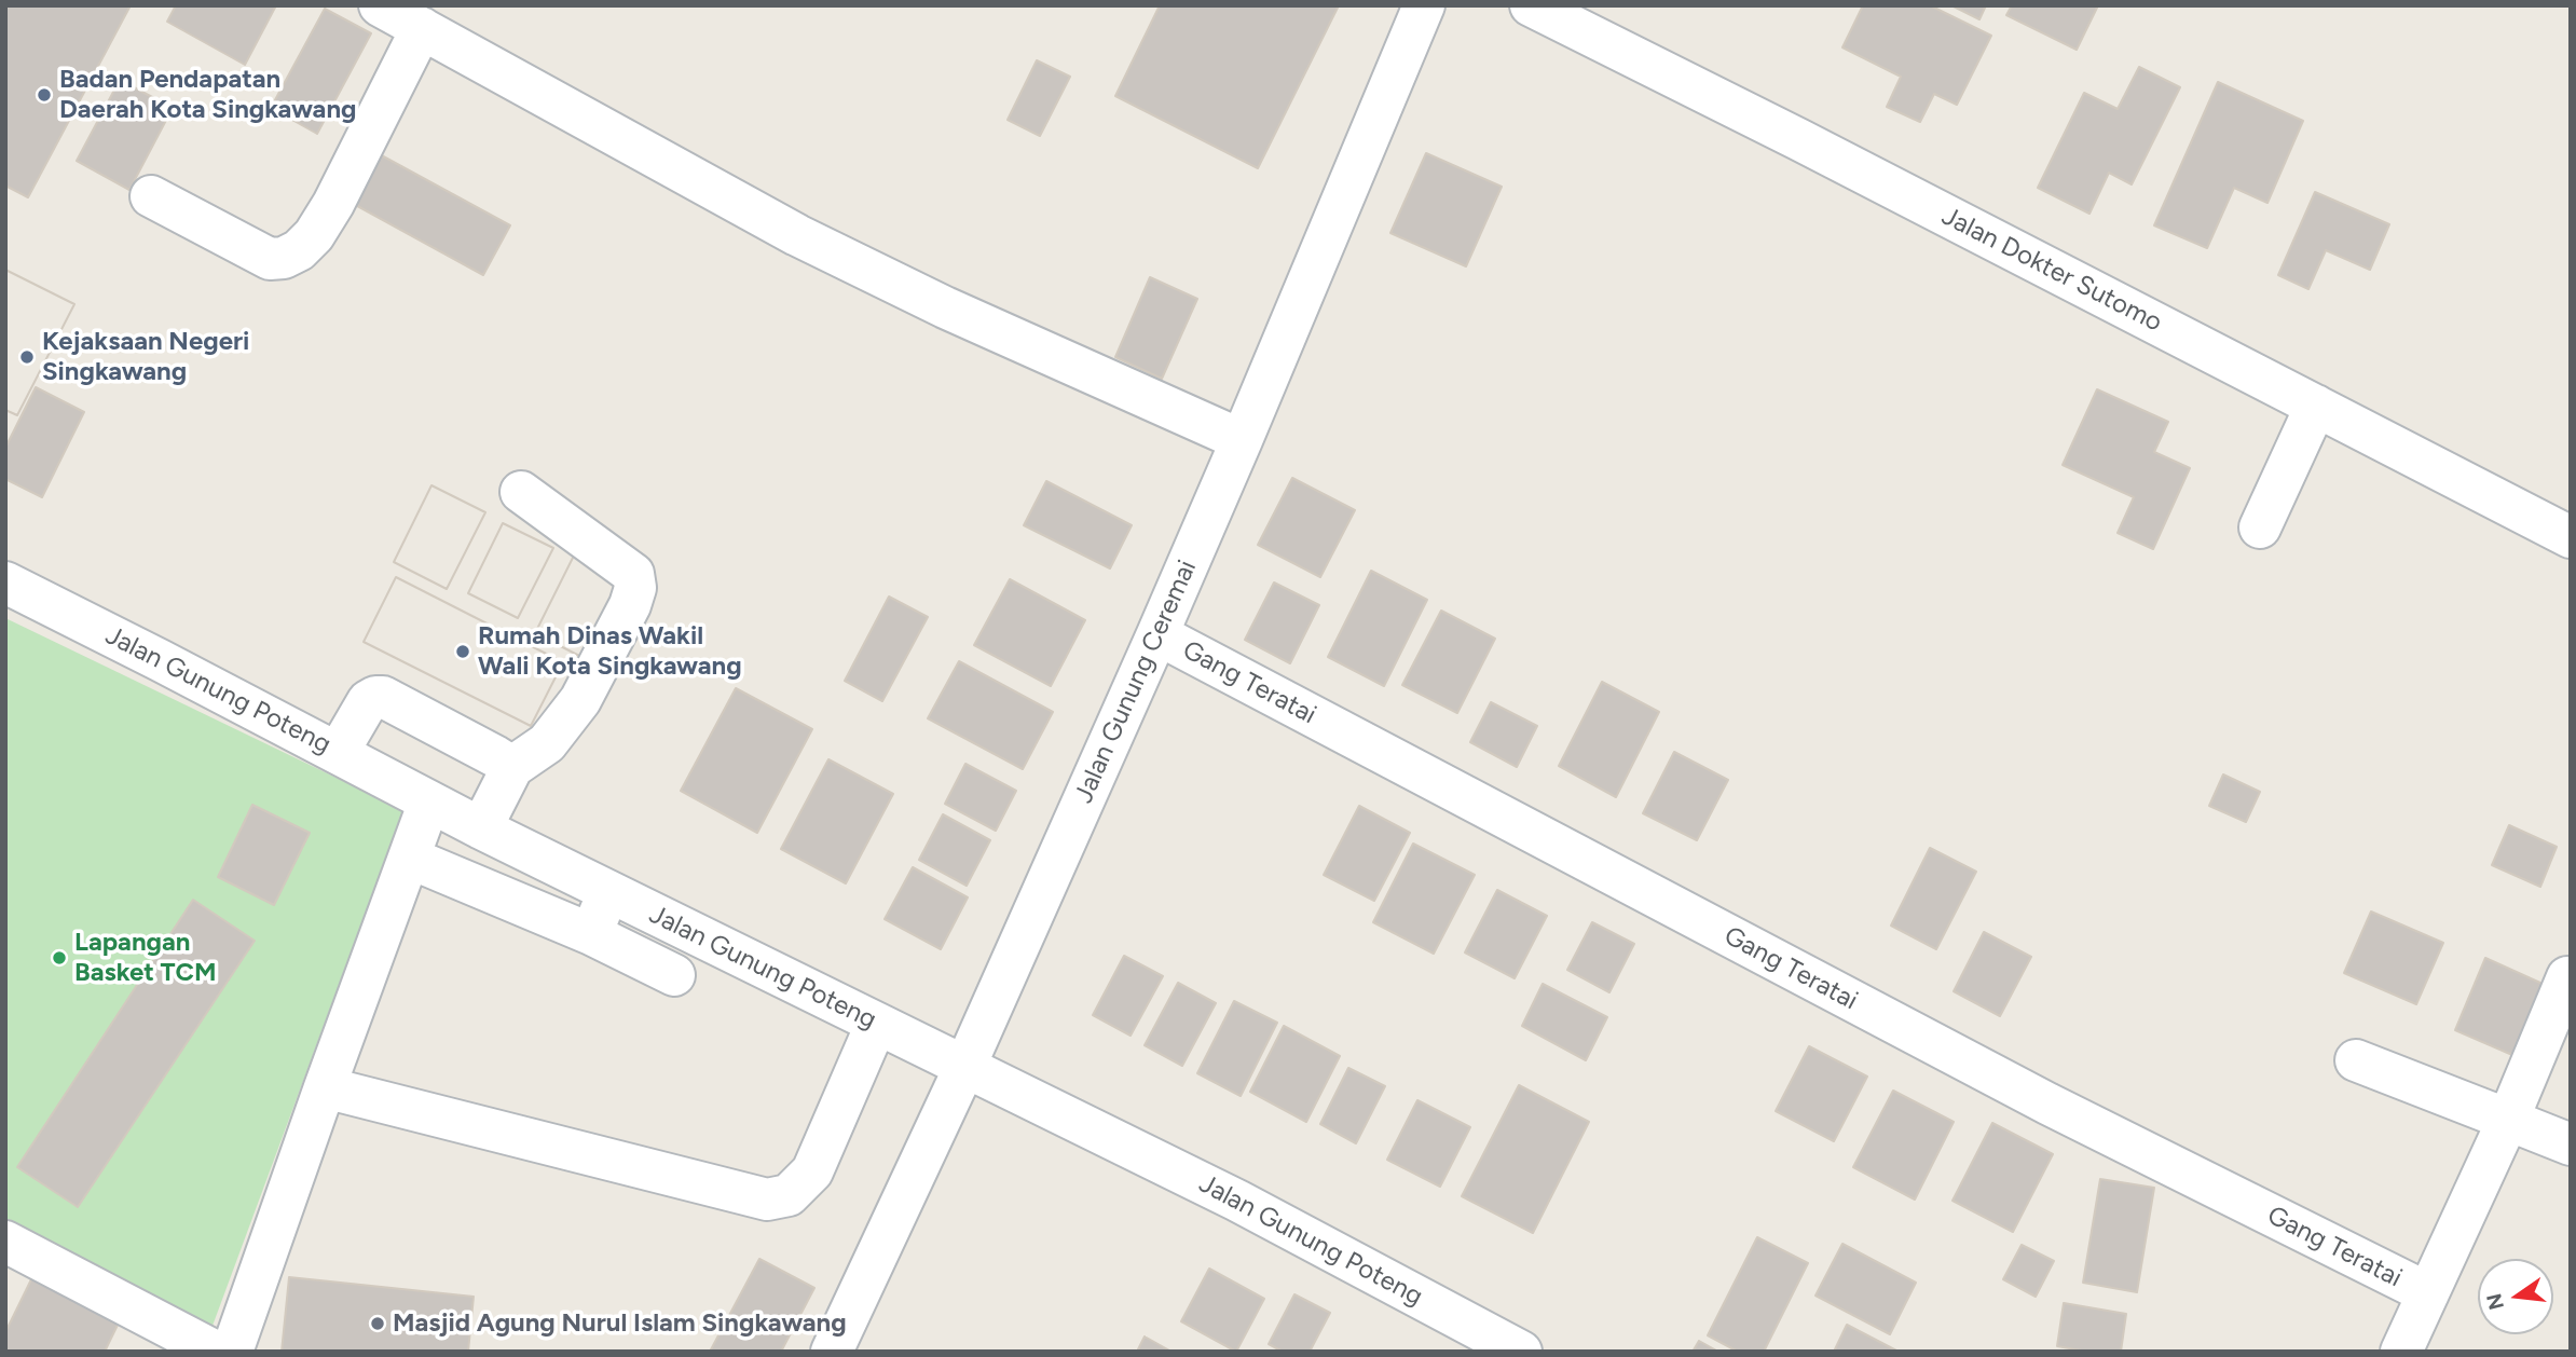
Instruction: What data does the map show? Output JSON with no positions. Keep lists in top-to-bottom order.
{
  "streets": {
    "street": [
      "Jalan Dokter Sutomo",
      "Jalan Gunung Ceremai",
      "Gang Teratai",
      "Jalan Gunung Poteng"
    ]
  },
  "crossings": [
    ["Jalan Gunung Ceremai", "Gang Teratai"],
    ["Jalan Gunung Ceremai", "Jalan Gunung Poteng"]
  ],
  "places": [
    "Badan Pendapatan Daerah Kota Singkawang",
    "Kejaksaan Negeri Singkawang",
    "Rumah Dinas Wakil Wali Kota Singkawang",
    "Lapangan Basket TCM",
    "Masjid Agung Nurul Islam Singkawang"
  ],
  "north": "left"
}
